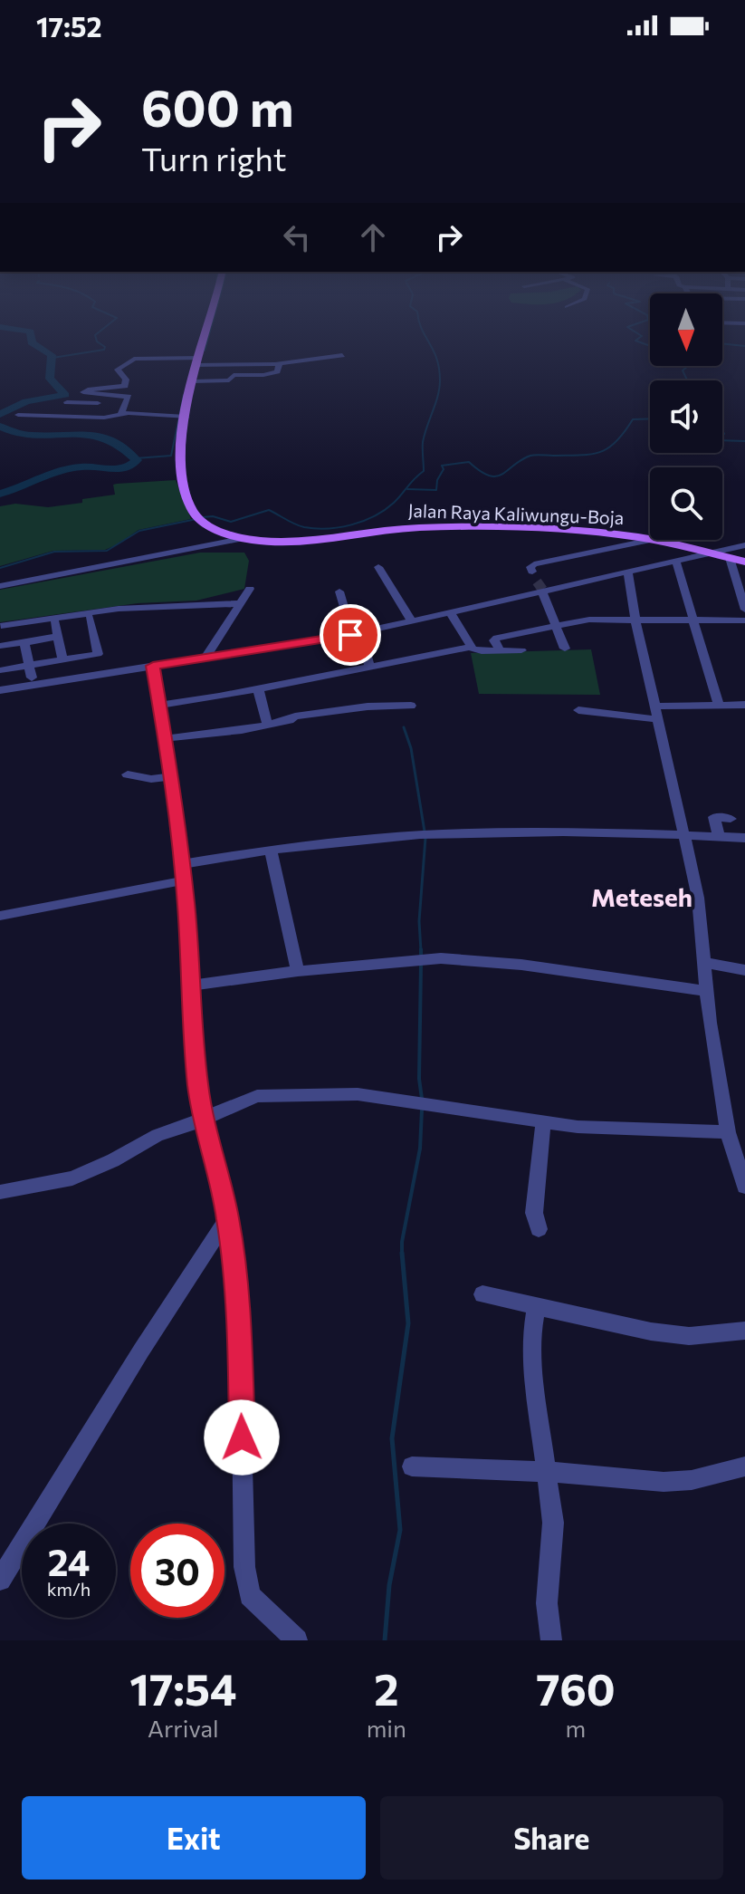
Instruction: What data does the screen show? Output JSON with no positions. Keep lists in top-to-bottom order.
{
  "streets": {
    "main road": ["Jalan Raya Kaliwungu-Boja"]
  },
  "districts": ["Meteseh"],
  "north": "bottom",
  "page": {
    "status": "17:52",
    "turn": ["600 m", "Turn right"],
    "speed": "24 km/h",
    "limit": "30",
    "eta": [
      "17:54",
      "Arrival",
      "2",
      "min",
      "760",
      "m"
    ],
    "buttons": ["Exit", "Share"]
  }
}
